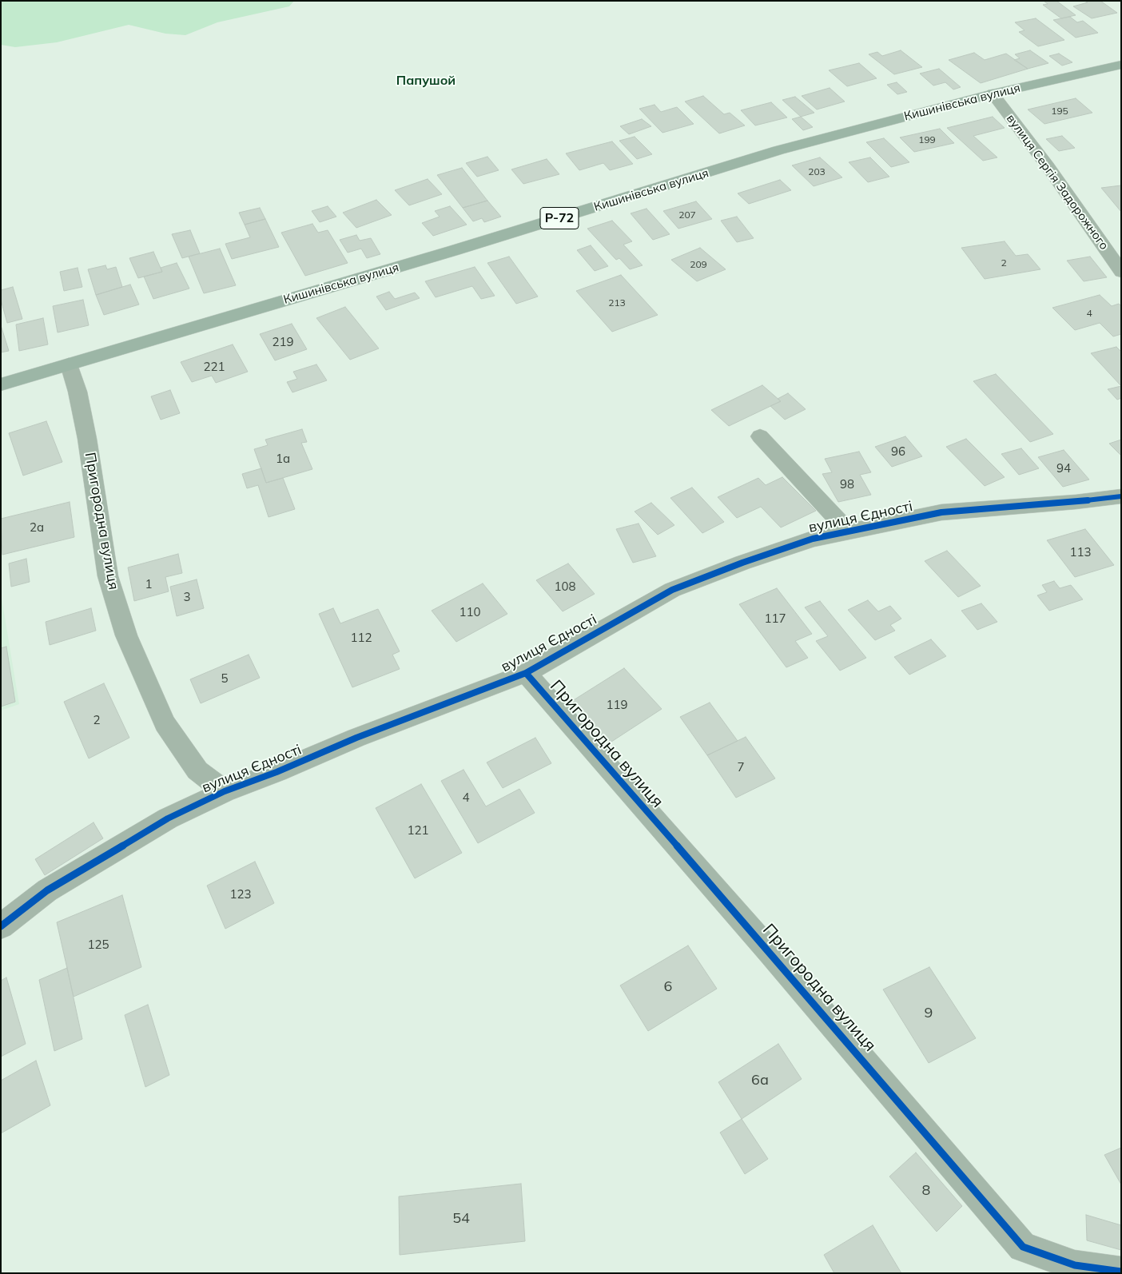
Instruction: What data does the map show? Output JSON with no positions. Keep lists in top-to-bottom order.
{
  "streets": {
    "main road": ["Кишинівська вулиця", "Р-72"],
    "street": ["вулиця Сергія Задорожного", "вулиця Єдності", "Пригородна вулиця"]
  },
  "crossings": [
    ["Кишинівська вулиця", "вулиця Сергія Задорожного"],
    ["Кишинівська вулиця", "Пригородна вулиця"],
    ["вулиця Єдності", "Пригородна вулиця"]
  ],
  "districts": ["Папушой"],
  "house_numbers": [
    "195",
    "199",
    "203",
    "207",
    "2",
    "209",
    "213",
    "4",
    "219",
    "221",
    "96",
    "1а",
    "94",
    "98",
    "2а",
    "113",
    "1",
    "108",
    "3",
    "110",
    "117",
    "112",
    "5",
    "119",
    "2",
    "7",
    "4",
    "121",
    "123",
    "125",
    "6",
    "9",
    "6а",
    "8",
    "54"
  ]
}
